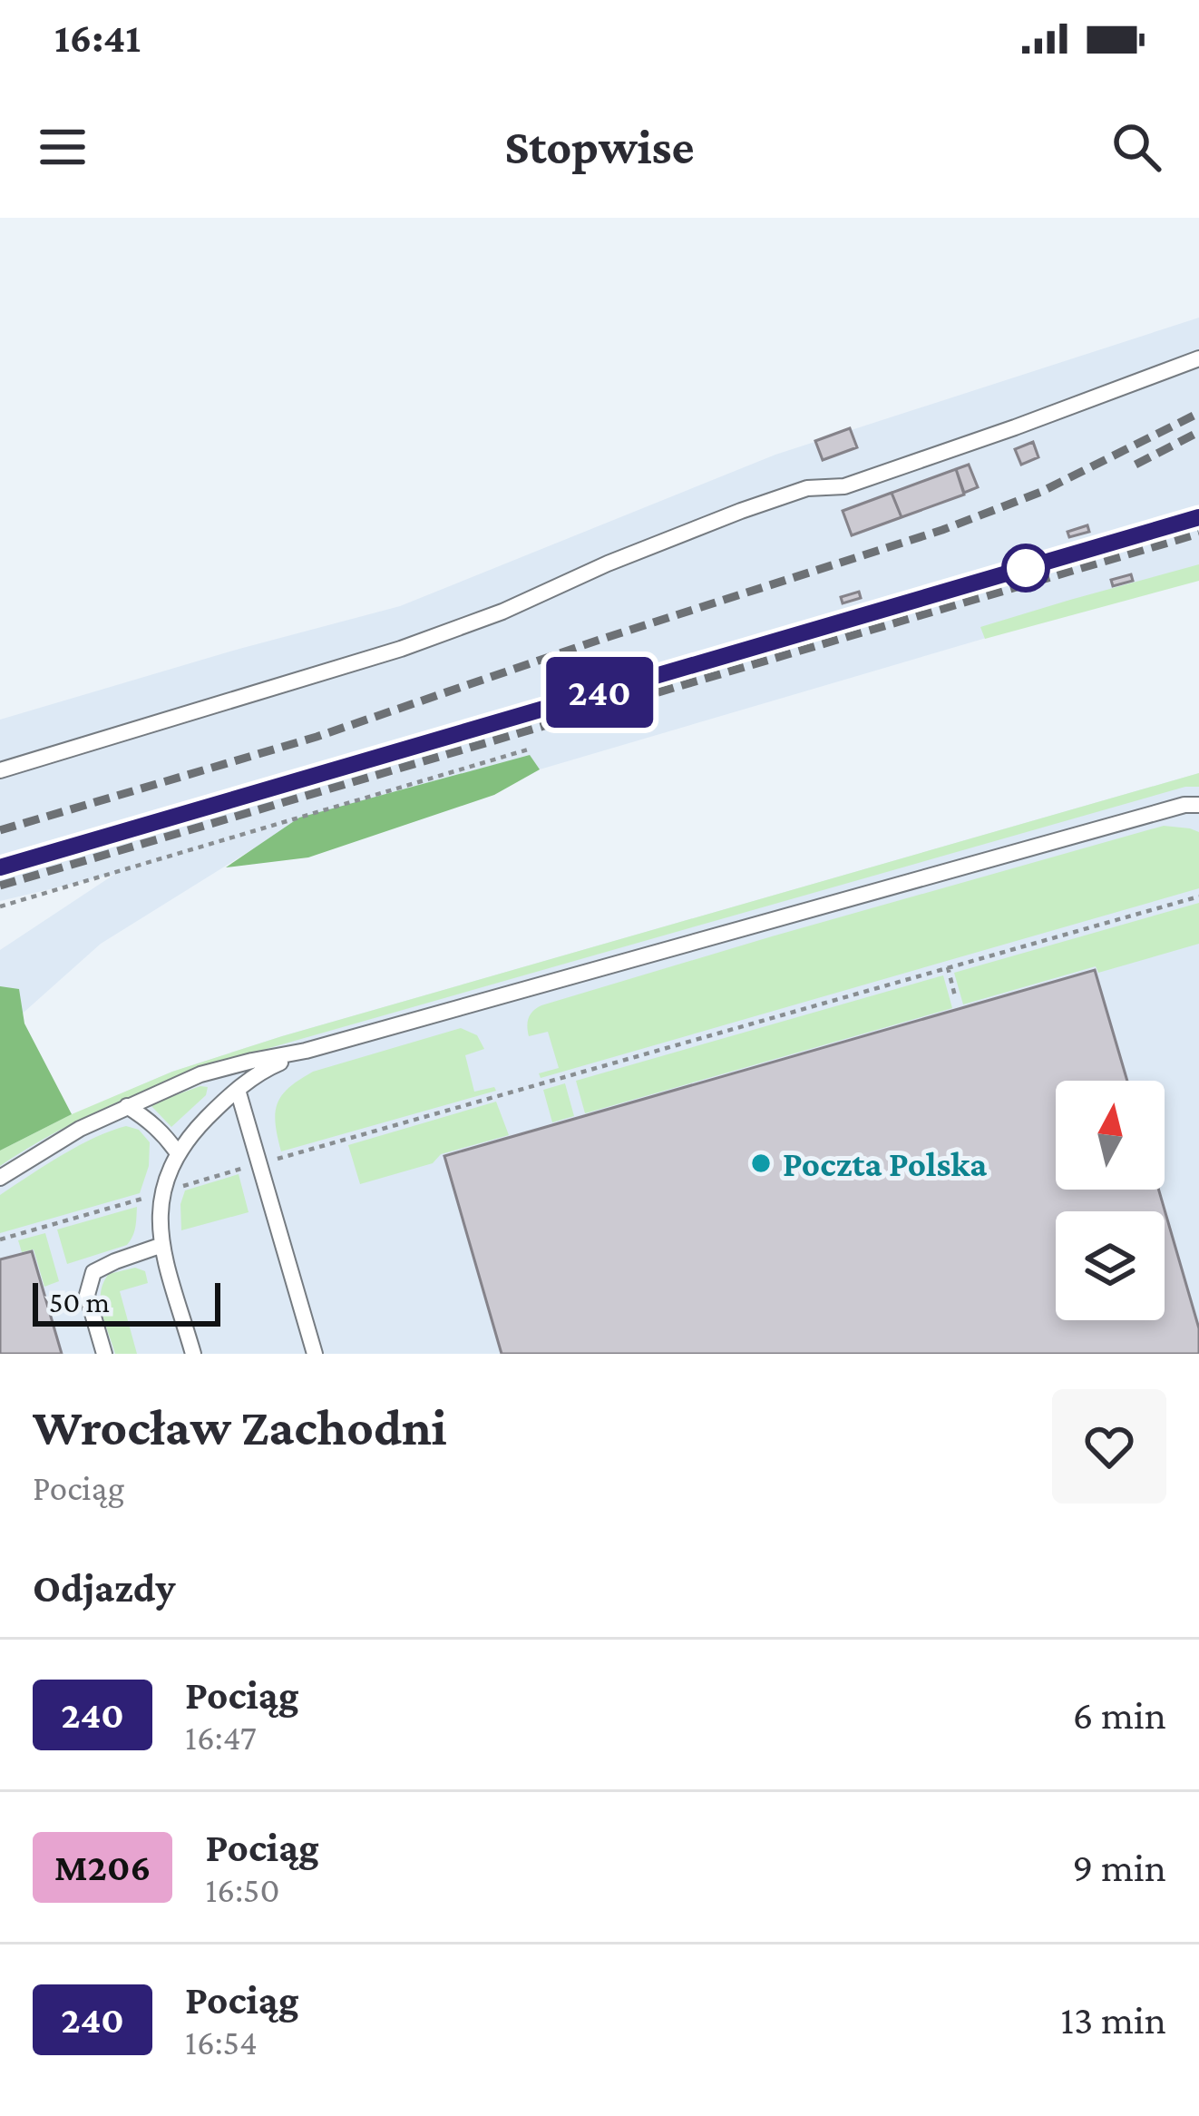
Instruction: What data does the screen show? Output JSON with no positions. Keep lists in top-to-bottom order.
{
  "places": ["Poczta Polska"],
  "scale_bar": "50 m",
  "north": "top",
  "page": {
    "status": "16:41",
    "header": "Stopwise",
    "on_map": "240",
    "scale": "50 m",
    "heading": [
      ["Wrocław Zachodni", "Pociąg"],
      "Odjazdy"
    ],
    "list": [
      {
        "mark": "240",
        "name": "Pociąg",
        "note": "16:47",
        "value": "6 min"
      },
      {
        "mark": "M206",
        "name": "Pociąg",
        "note": "16:50",
        "value": "9 min"
      },
      {
        "mark": "240",
        "name": "Pociąg",
        "note": "16:54",
        "value": "13 min"
      }
    ]
  }
}
